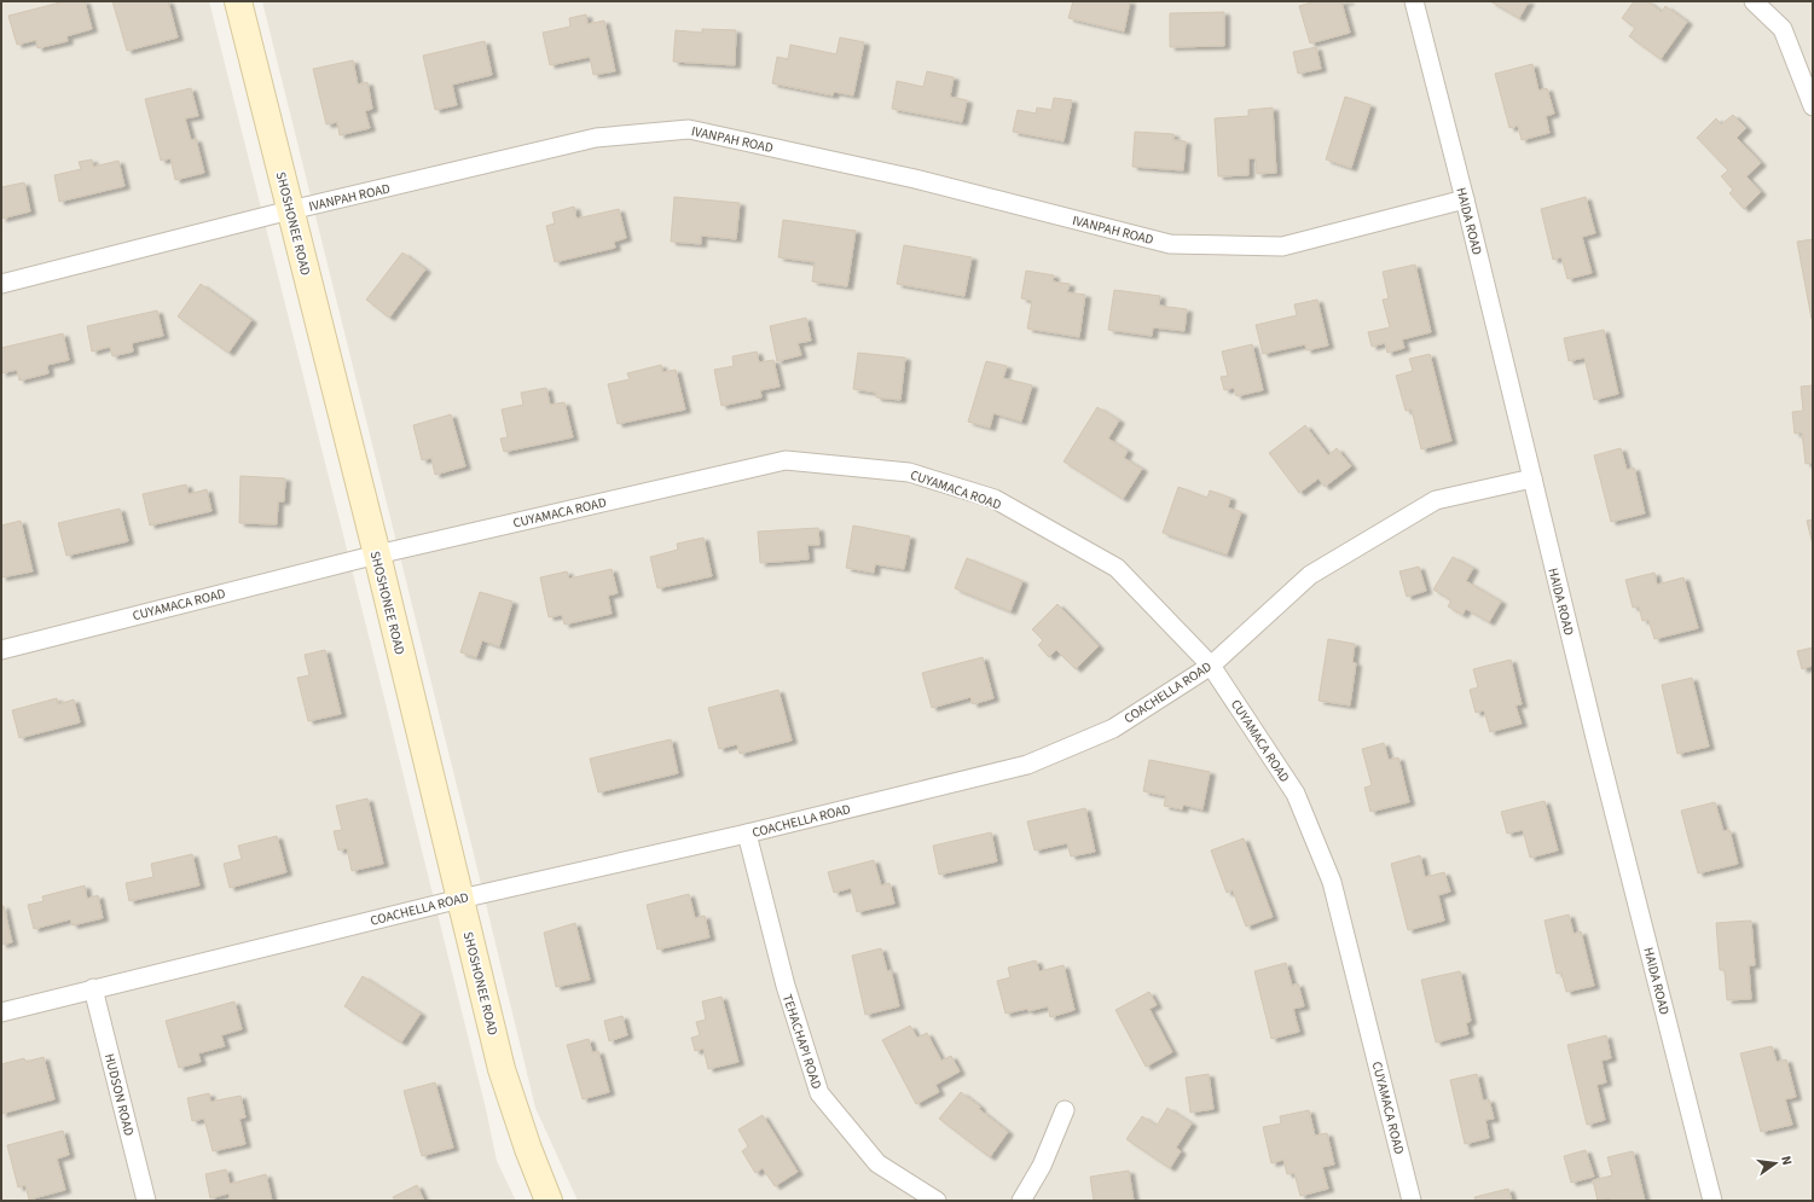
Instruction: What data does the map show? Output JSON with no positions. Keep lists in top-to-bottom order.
{
  "streets": {
    "street": [
      "IVANPAH ROAD",
      "HAIDA ROAD",
      "SHOSHONEE ROAD",
      "CUYAMACA ROAD",
      "COACHELLA ROAD",
      "TEHACHAPI ROAD",
      "HUDSON ROAD"
    ]
  },
  "crossings": [
    ["IVANPAH ROAD", "HAIDA ROAD"],
    ["IVANPAH ROAD", "SHOSHONEE ROAD"],
    ["HAIDA ROAD", "COACHELLA ROAD"],
    ["SHOSHONEE ROAD", "CUYAMACA ROAD"],
    ["SHOSHONEE ROAD", "COACHELLA ROAD"],
    ["CUYAMACA ROAD", "COACHELLA ROAD"],
    ["COACHELLA ROAD", "TEHACHAPI ROAD"],
    ["COACHELLA ROAD", "HUDSON ROAD"]
  ],
  "north": "right"
}
